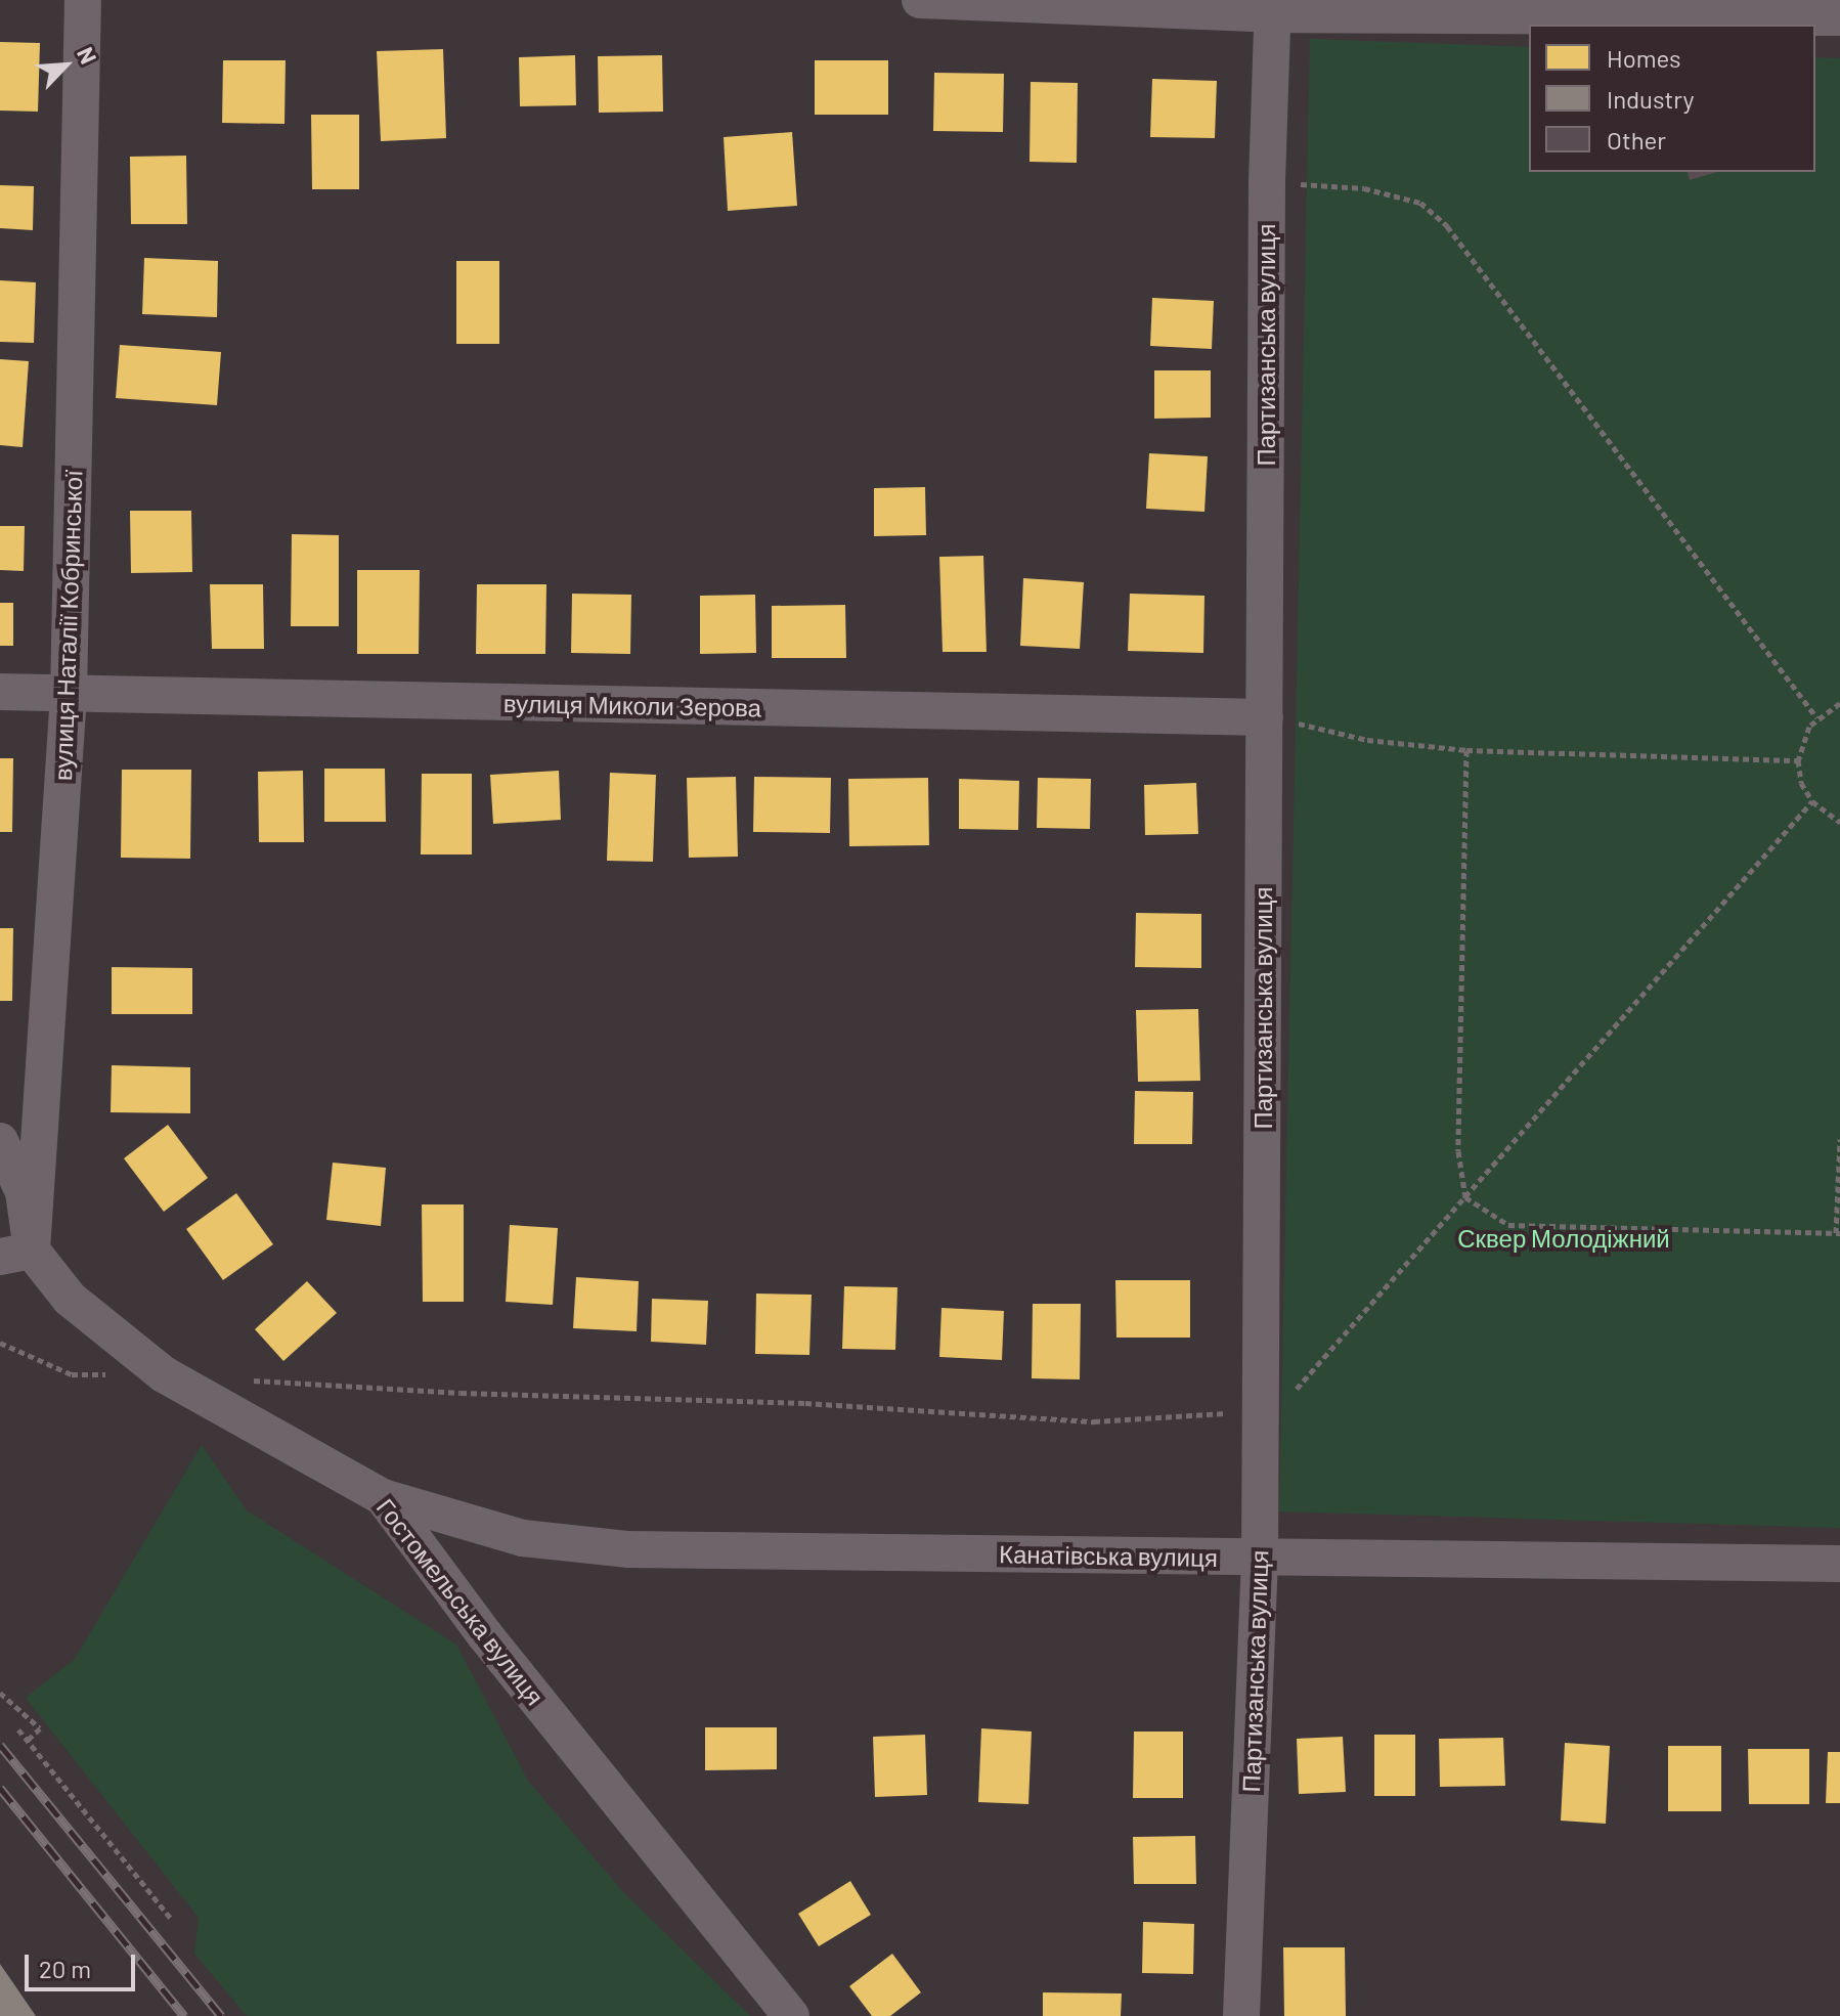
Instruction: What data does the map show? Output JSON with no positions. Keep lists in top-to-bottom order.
{
  "streets": {
    "street": [
      "Партизанська вулиця",
      "вулиця Наталії Кобринської",
      "вулиця Миколи Зерова",
      "Канатівська вулиця",
      "Гостомельська вулиця"
    ]
  },
  "crossings": [
    ["Партизанська вулиця", "вулиця Миколи Зерова"],
    ["Партизанська вулиця", "Канатівська вулиця"],
    ["вулиця Наталії Кобринської", "вулиця Миколи Зерова"],
    ["вулиця Наталії Кобринської", "Гостомельська вулиця"],
    ["Канатівська вулиця", "Гостомельська вулиця"]
  ],
  "parks": ["Сквер Молодіжний"],
  "legend": ["Homes", "Industry", "Other"],
  "scale_bar": "20 m",
  "north": "top right"
}
